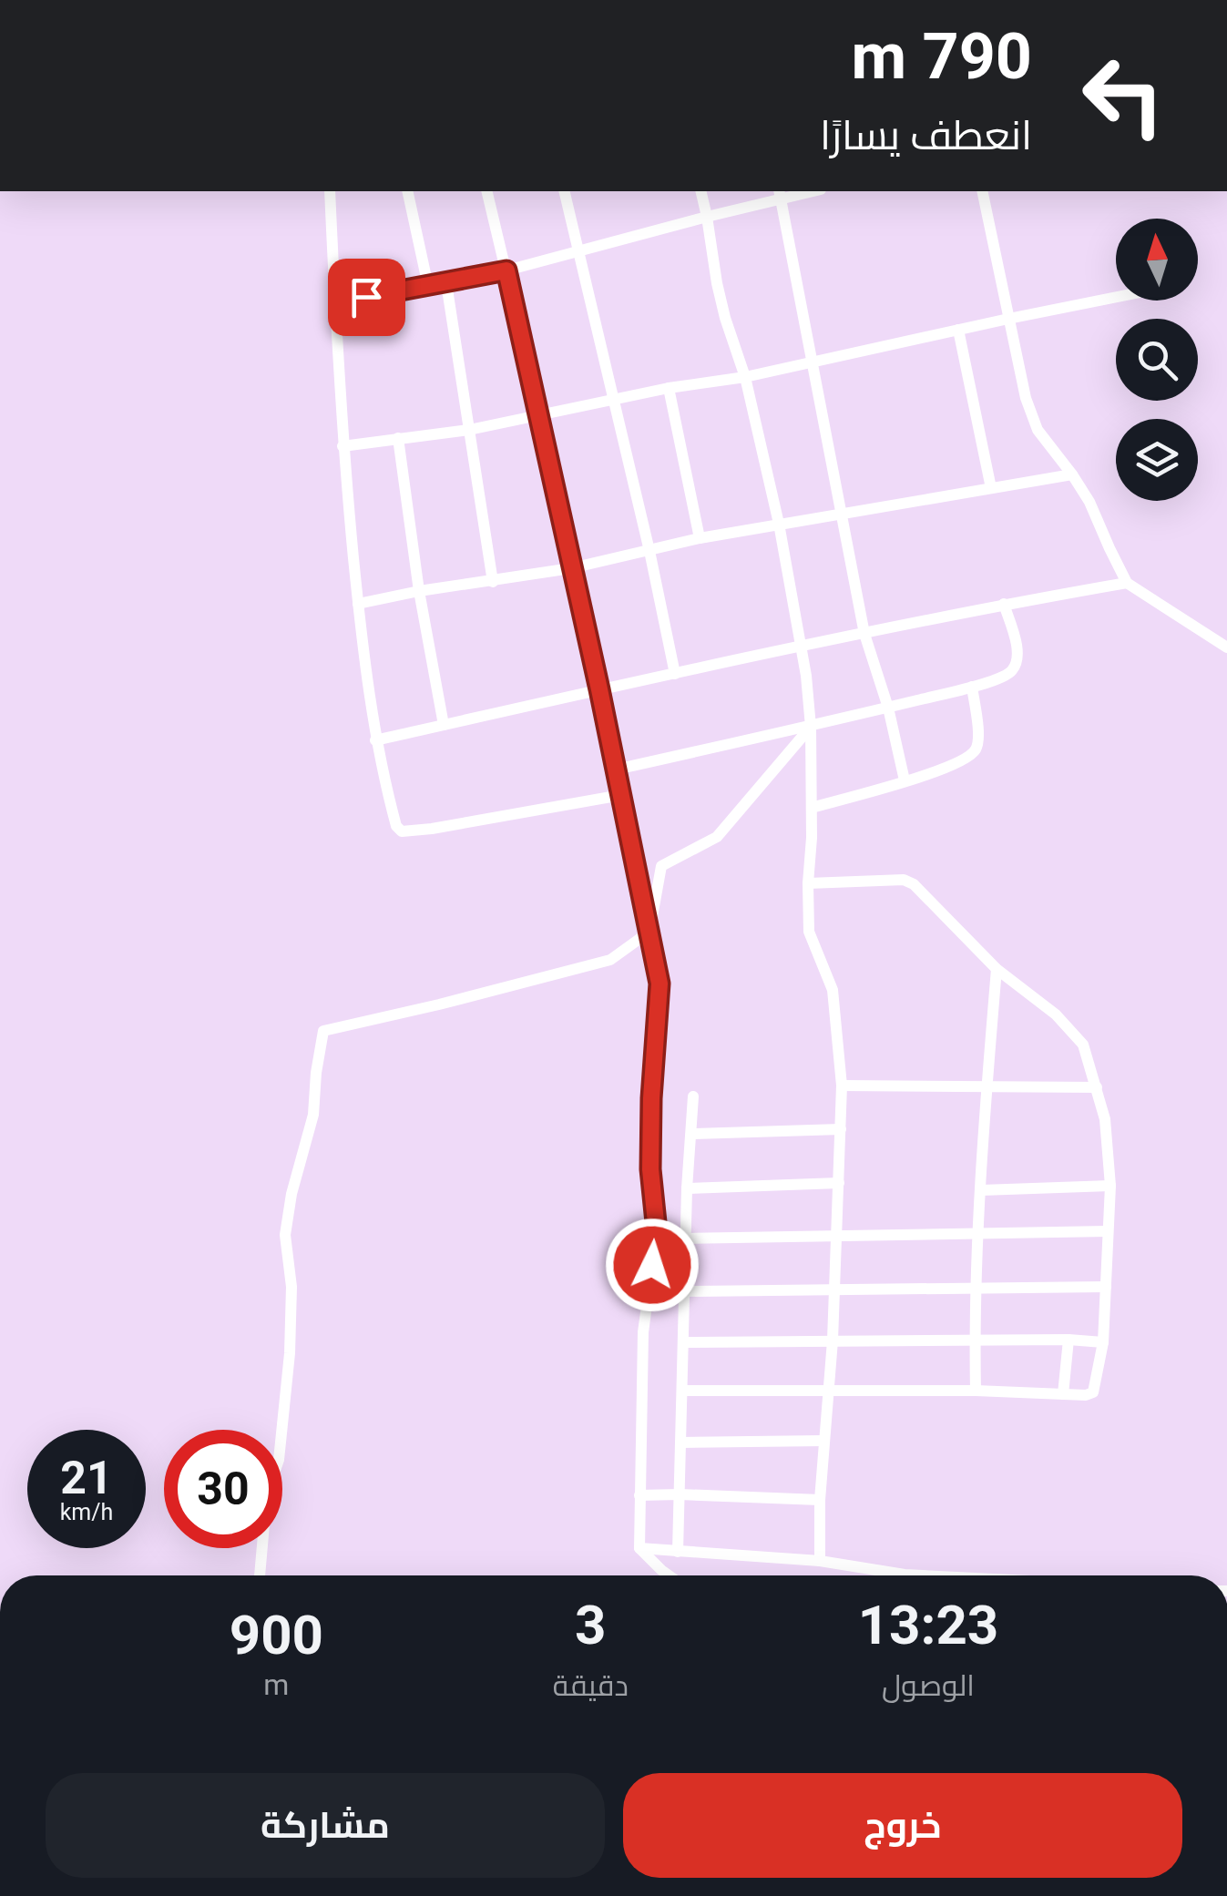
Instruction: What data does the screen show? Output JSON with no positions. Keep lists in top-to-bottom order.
{
  "north": "top",
  "page": {
    "turn": ["790 m", "انعطف يسارًا"],
    "speed": "21 km/h",
    "limit": "30",
    "eta": [
      "13:23",
      "الوصول",
      "3",
      "دقيقة",
      "900",
      "m"
    ],
    "buttons": ["خروج", "مشاركة"]
  }
}
